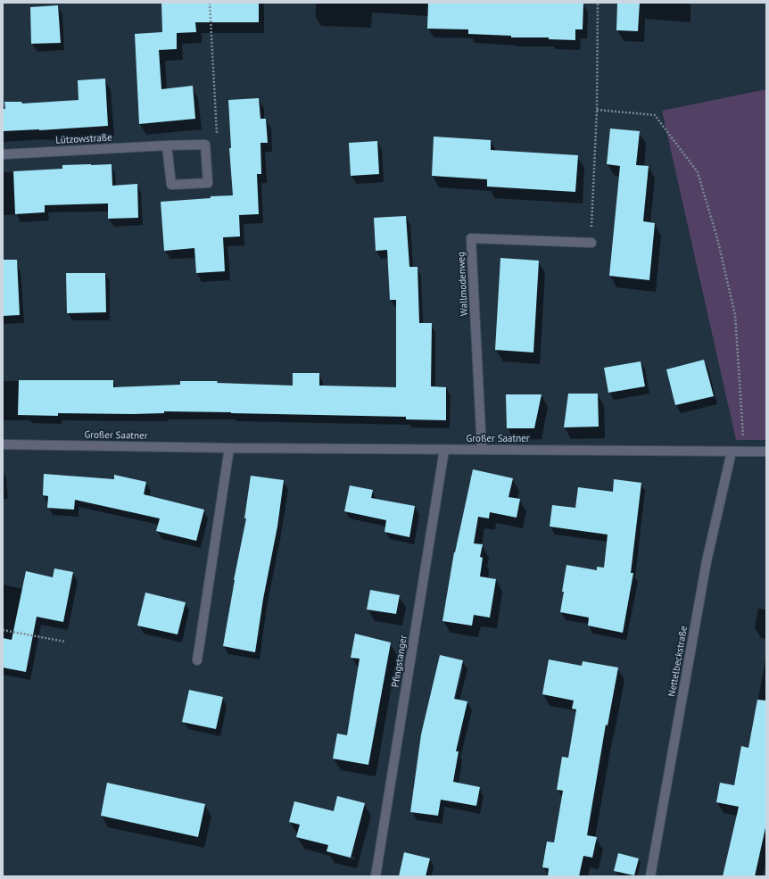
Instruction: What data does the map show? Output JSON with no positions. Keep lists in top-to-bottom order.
{
  "streets": {
    "street": [
      "Lützowstraße",
      "Wallmodenweg",
      "Großer Saatner",
      "Pfingstanger",
      "Nettelbeckstraße"
    ]
  },
  "crossings": [
    ["Wallmodenweg", "Großer Saatner"],
    ["Großer Saatner", "Pfingstanger"],
    ["Großer Saatner", "Nettelbeckstraße"]
  ]
}
